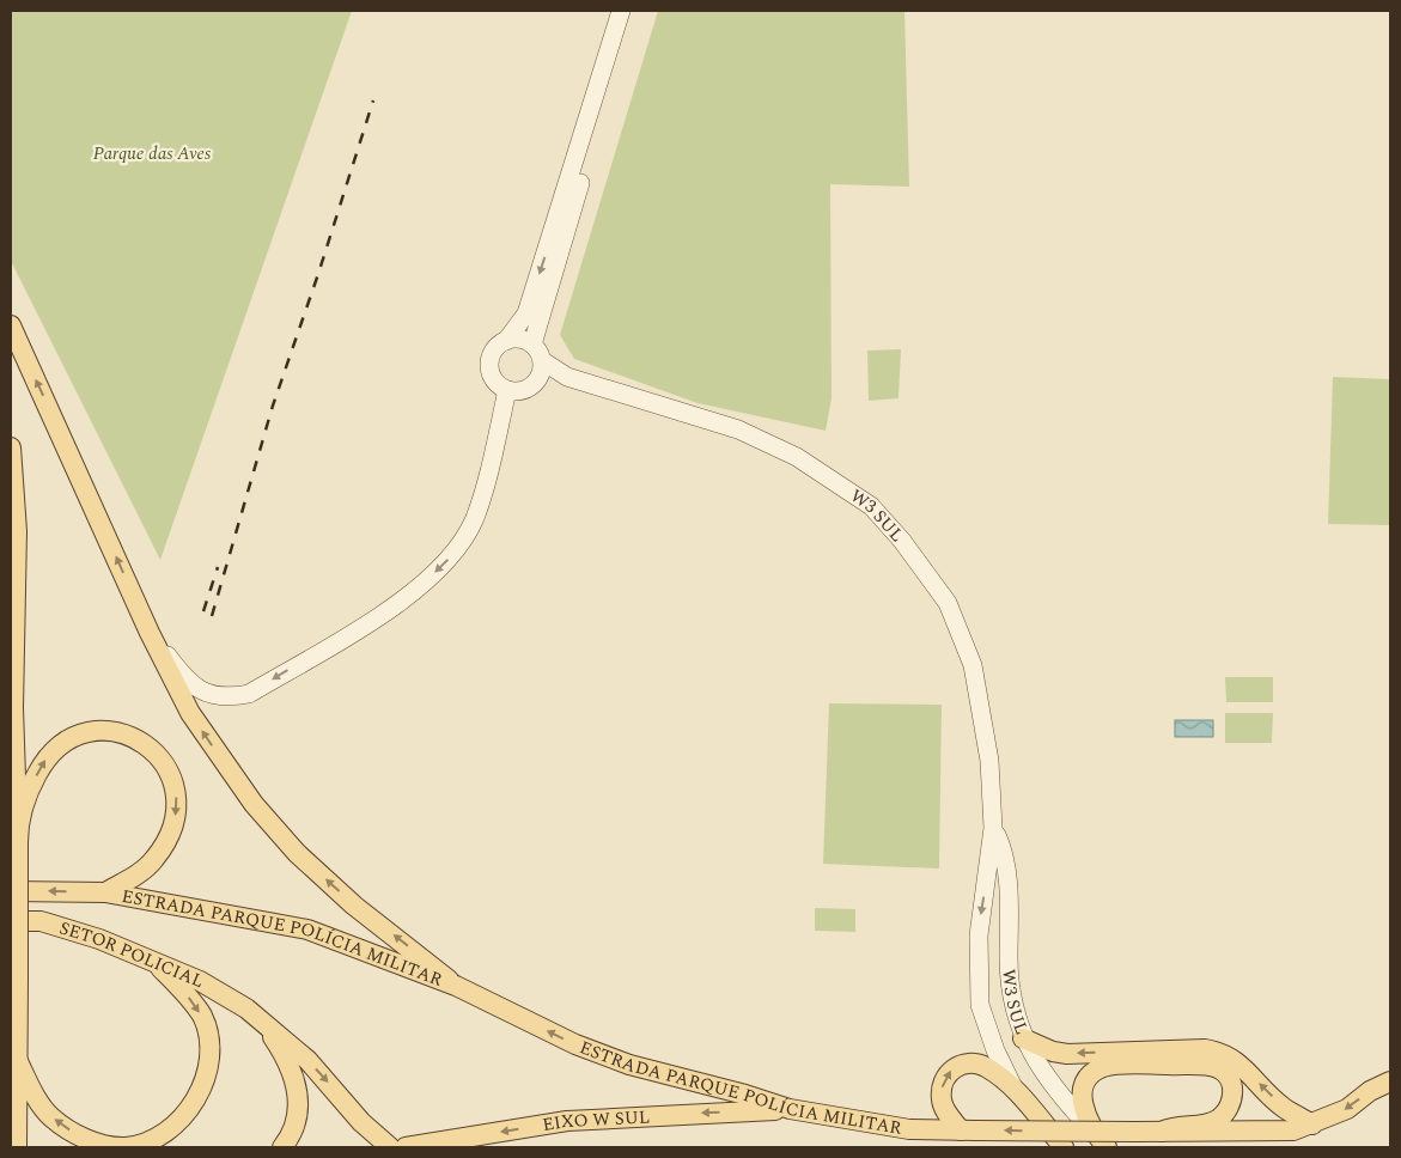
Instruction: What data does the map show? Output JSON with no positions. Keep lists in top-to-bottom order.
{
  "streets": {
    "main road": [
      "W3 SUL",
      "ESTRADA PARQUE POLÍCIA MILITAR",
      "SETOR POLICIAL",
      "EIXO W SUL"
    ]
  },
  "crossings": [
    ["ESTRADA PARQUE POLÍCIA MILITAR", "EIXO W SUL"]
  ],
  "one_way": ["ESTRADA PARQUE POLÍCIA MILITAR", "EIXO W SUL"],
  "parks": ["Parque das Aves"]
}
